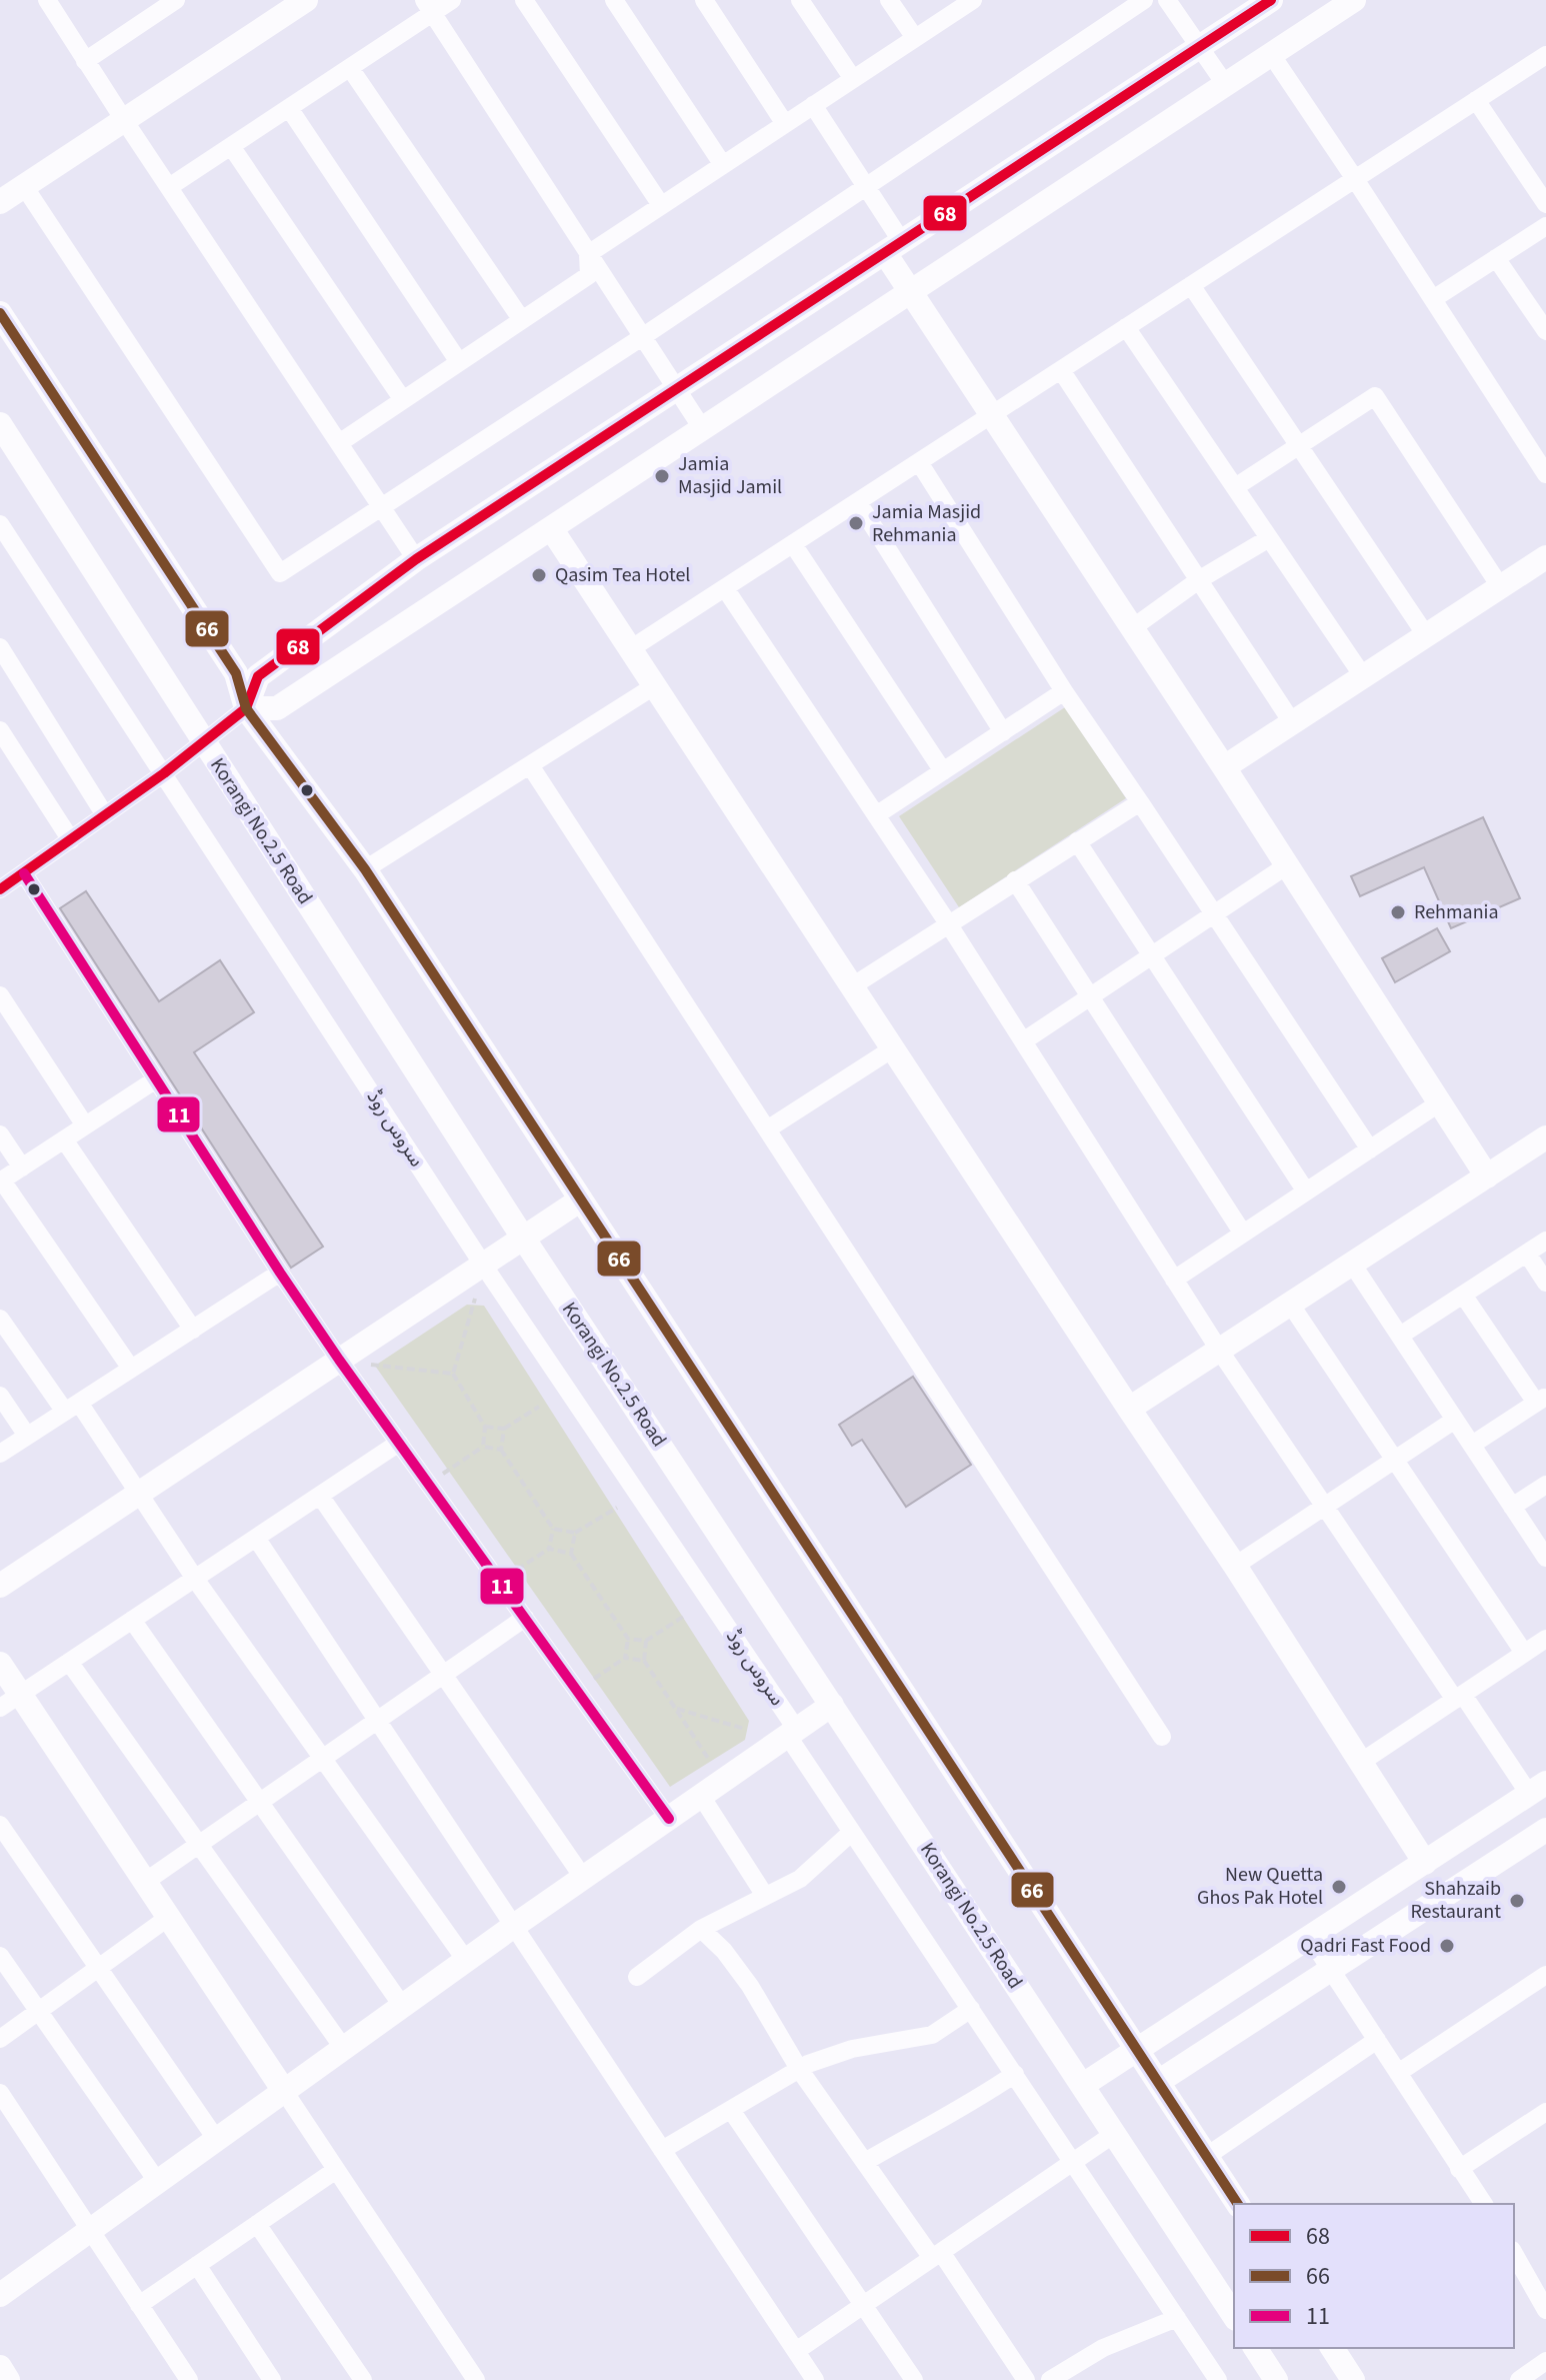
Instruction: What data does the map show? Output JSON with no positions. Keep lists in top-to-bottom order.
{
  "streets": {
    "street": ["Korangi No.2.5 Road", "سروس روڈ"]
  },
  "places": [
    "Jamia Masjid Jamil",
    "Jamia Masjid Rehmania",
    "Qasim Tea Hotel",
    "Rehmania",
    "New Quetta Ghos Pak Hotel",
    "Shahzaib Restaurant",
    "Qadri Fast Food"
  ],
  "lines": ["transit line 68", "transit line 66", "transit line 11"],
  "legend": ["68", "66", "11"]
}
